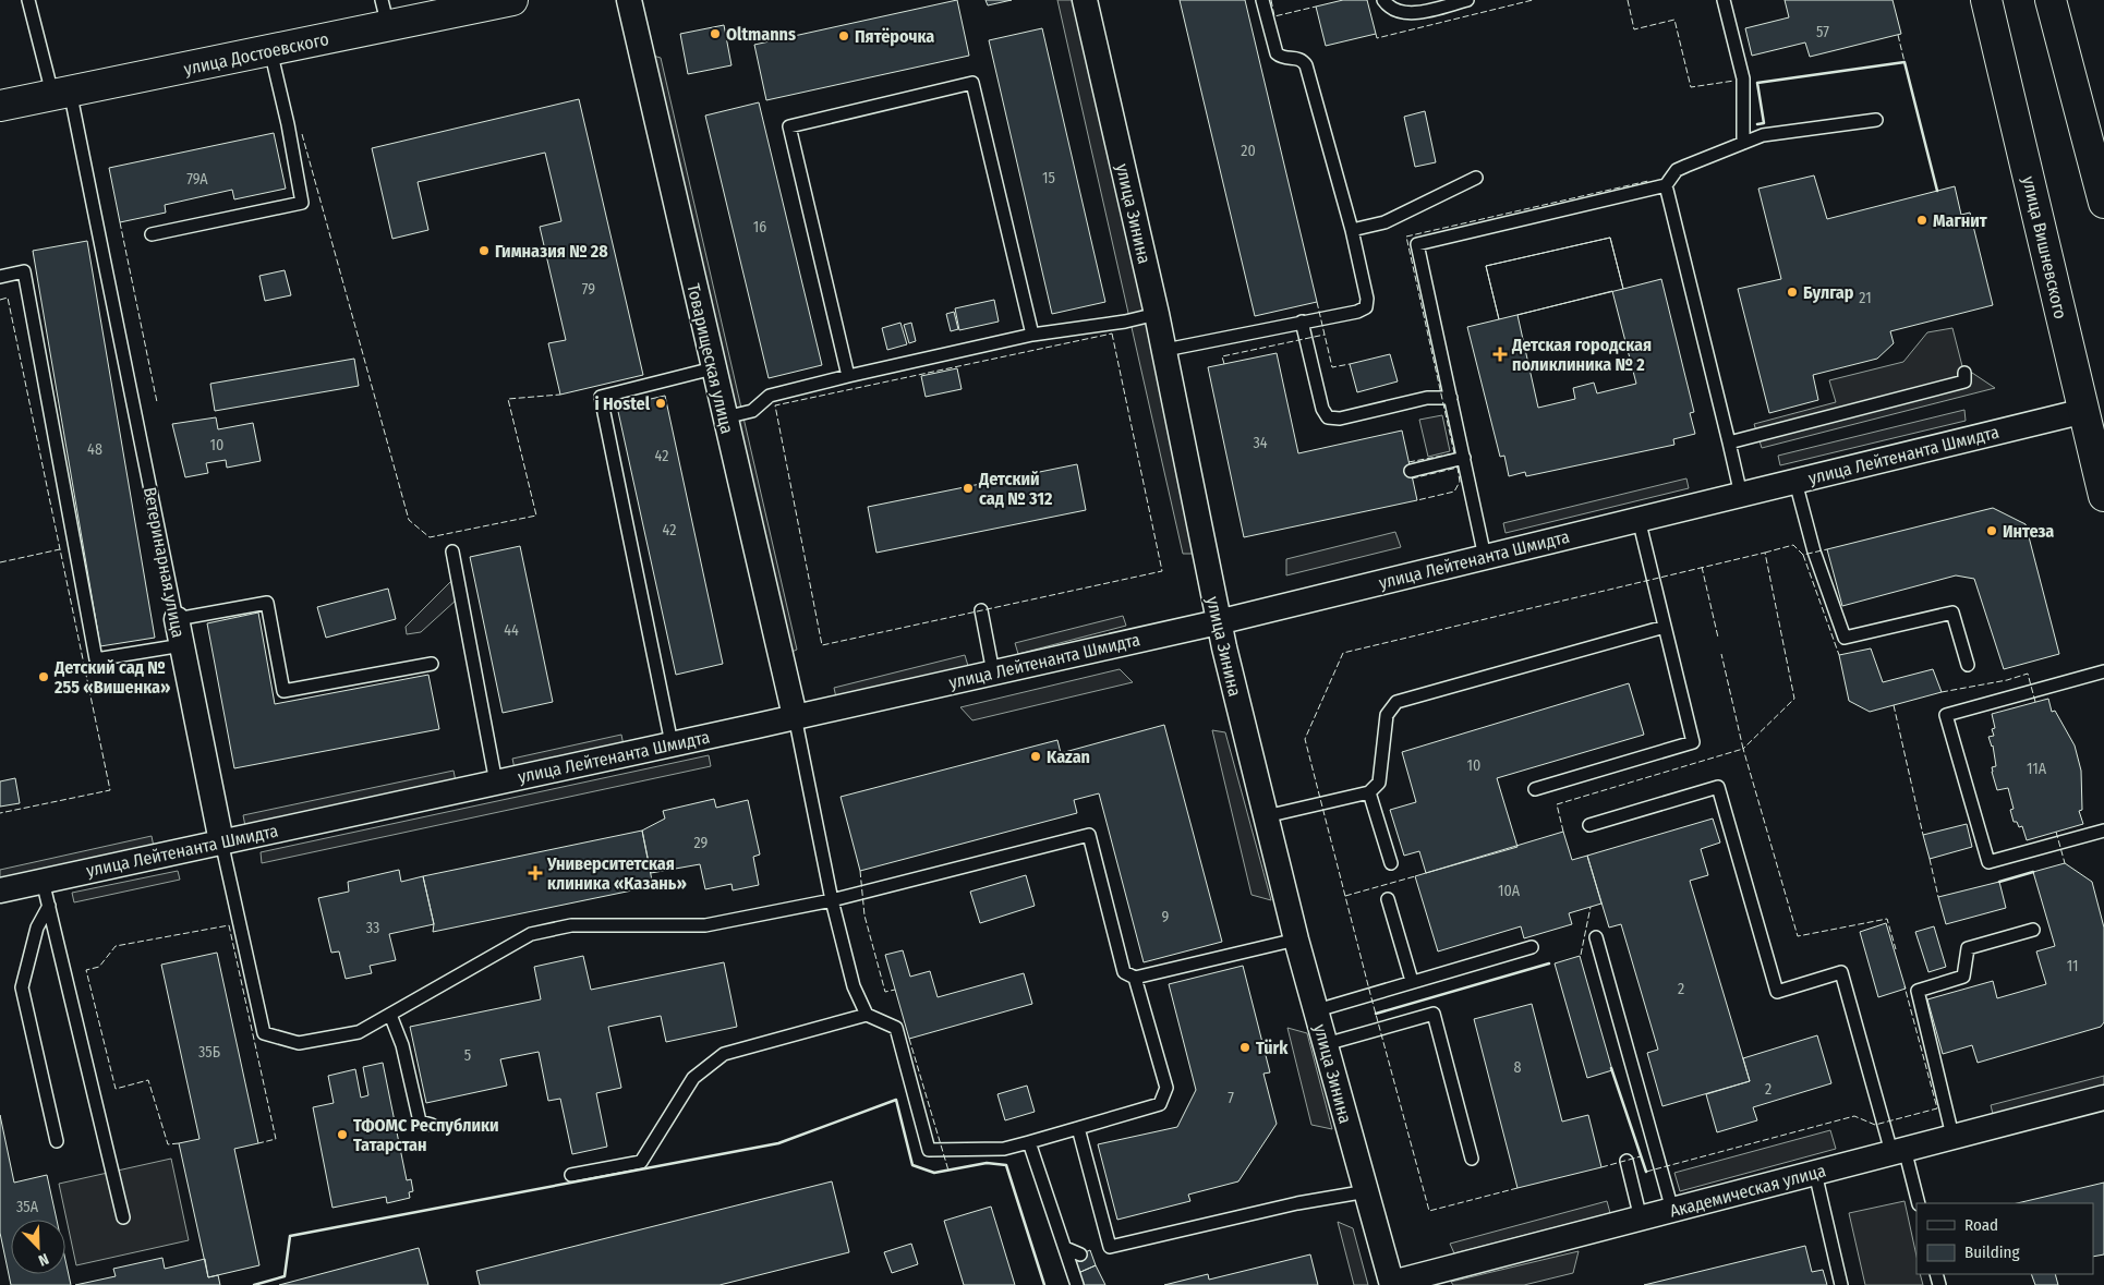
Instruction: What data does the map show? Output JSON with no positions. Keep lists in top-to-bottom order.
{
  "streets": {
    "main road": ["улица Достоевского", "улица Вишневского"],
    "street": [
      "улица Зинина",
      "Товарищеская улица",
      "улица Лейтенанта Шмидта",
      "Ветеринарная улица",
      "Академическая улица"
    ]
  },
  "crossings": [
    ["улица Достоевского", "Ветеринарная улица"],
    ["улица Зинина", "улица Лейтенанта Шмидта"],
    ["улица Зинина", "Академическая улица"],
    ["улица Вишневского", "улица Лейтенанта Шмидта"],
    ["Товарищеская улица", "улица Лейтенанта Шмидта"],
    ["улица Лейтенанта Шмидта", "Ветеринарная улица"]
  ],
  "places": {
    "other": [
      "Oltmanns",
      "Пятёрочка",
      "Магнит",
      "Гимназия № 28",
      "Булгар",
      "i Hostel",
      "Детский сад № 312",
      "Интеза",
      "Детский сад № 255 «Вишенка»",
      "Kazan",
      "Türk",
      "ТФОМС Республики Татарстан"
    ],
    "health": ["Детская городская поликлиника № 2", "Университетская клиника «Казань»"]
  },
  "house_numbers": [
    "57",
    "20",
    "15",
    "79А",
    "16",
    "79",
    "21",
    "34",
    "10",
    "48",
    "42",
    "42",
    "44",
    "10",
    "11А",
    "29",
    "10А",
    "9",
    "33",
    "11",
    "2",
    "35Б",
    "5",
    "8",
    "2",
    "7",
    "35А"
  ],
  "legend": ["Road", "Building"],
  "north": "bottom right"
}
